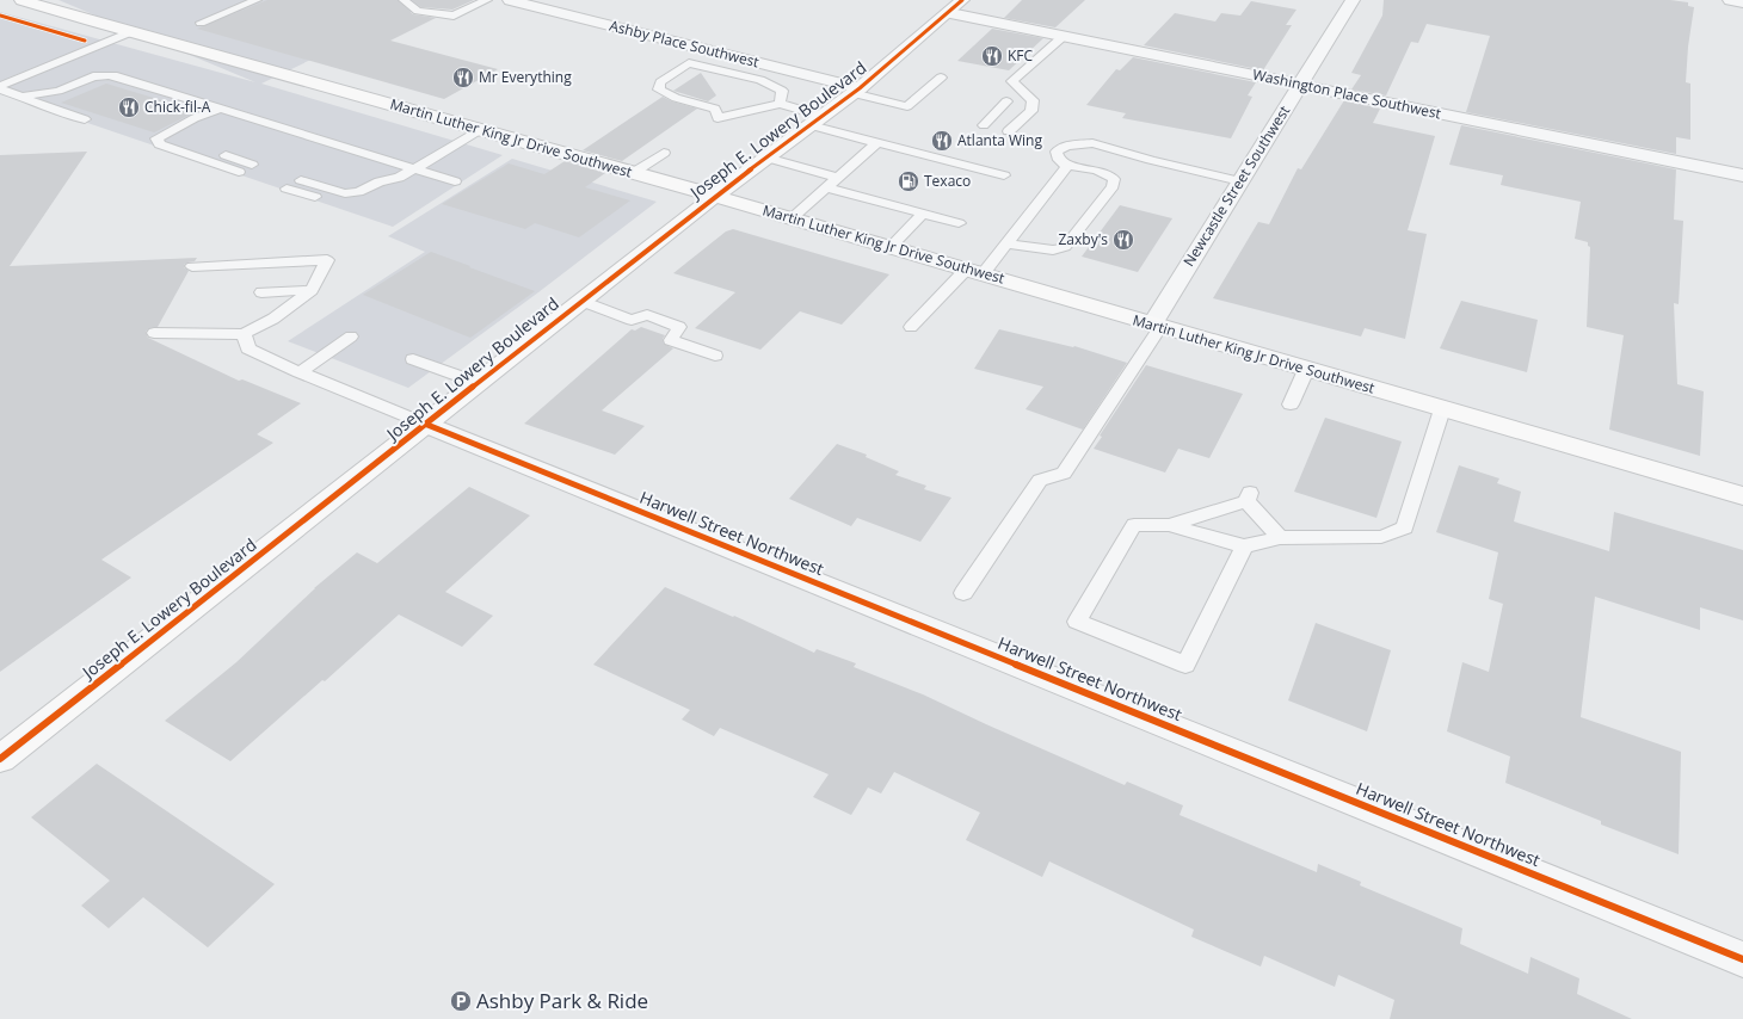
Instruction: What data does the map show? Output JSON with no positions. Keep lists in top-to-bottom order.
{
  "streets": {
    "main road": ["Joseph E. Lowery Boulevard", "Martin Luther King Jr Drive Southwest"],
    "street": [
      "Ashby Place Southwest",
      "Washington Place Southwest",
      "Newcastle Street Southwest",
      "Harwell Street Northwest"
    ]
  },
  "crossings": [
    ["Ashby Place Southwest", "Joseph E. Lowery Boulevard"],
    ["Washington Place Southwest", "Joseph E. Lowery Boulevard"],
    ["Washington Place Southwest", "Newcastle Street Southwest"],
    ["Joseph E. Lowery Boulevard", "Martin Luther King Jr Drive Southwest"],
    ["Joseph E. Lowery Boulevard", "Harwell Street Northwest"],
    ["Martin Luther King Jr Drive Southwest", "Newcastle Street Southwest"]
  ],
  "places": {
    "restaurant": [
      "KFC",
      "Mr Everything",
      "Chick-fil-A",
      "Atlanta Wing",
      "Zaxby's"
    ],
    "fuel station": ["Texaco"],
    "parking": ["Ashby Park & Ride"]
  }
}
